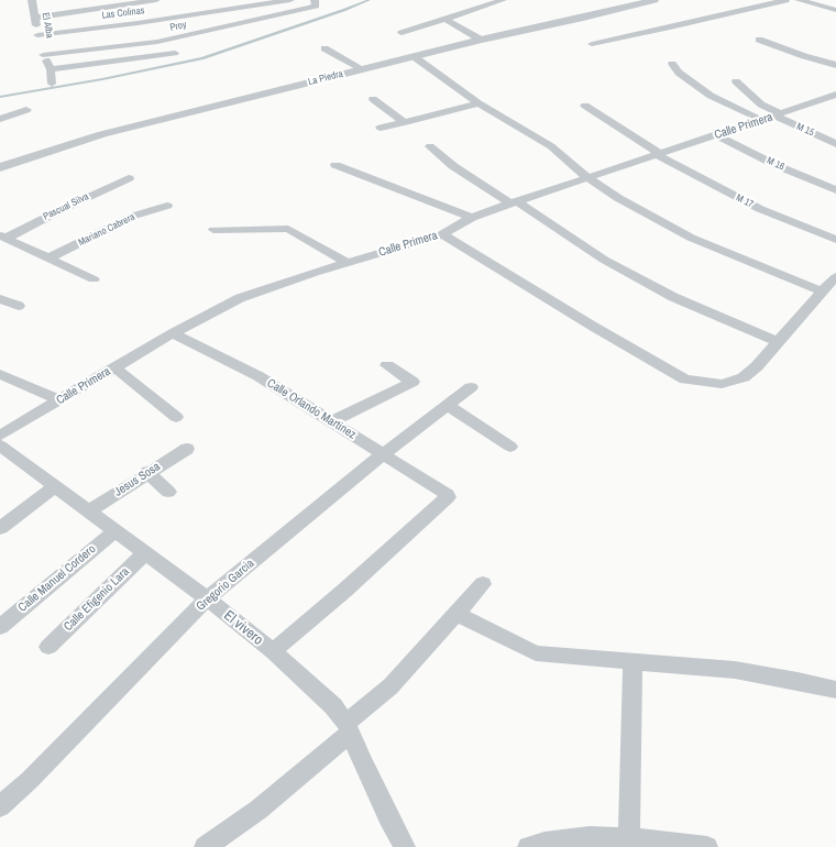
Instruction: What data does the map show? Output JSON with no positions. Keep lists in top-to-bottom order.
{
  "streets": {
    "street": [
      "Las Colinas",
      "El Alba",
      "Proy",
      "La Piedra",
      "Calle Primera",
      "M 15",
      "M 16",
      "M 17",
      "Pascual Silva",
      "Mariano Cabrera",
      "Calle Orlando Martinez",
      "Jesus Sosa",
      "Calle Manuel Cordero",
      "Gregorio Garcia",
      "Calle Efigenio Lara",
      "El vivero"
    ]
  },
  "crossings": [
    ["Las Colinas", "El Alba"],
    ["Las Colinas", "Proy"],
    ["El Alba", "Proy"],
    ["Calle Primera", "M 15"],
    ["Calle Primera", "M 16"],
    ["Calle Primera", "M 17"],
    ["Calle Primera", "Calle Orlando Martinez"],
    ["Calle Orlando Martinez", "Gregorio Garcia"],
    ["Calle Orlando Martinez", "El vivero"],
    ["Jesus Sosa", "El vivero"],
    ["Calle Manuel Cordero", "El vivero"],
    ["Gregorio Garcia", "El vivero"],
    ["Calle Efigenio Lara", "El vivero"]
  ]
}
